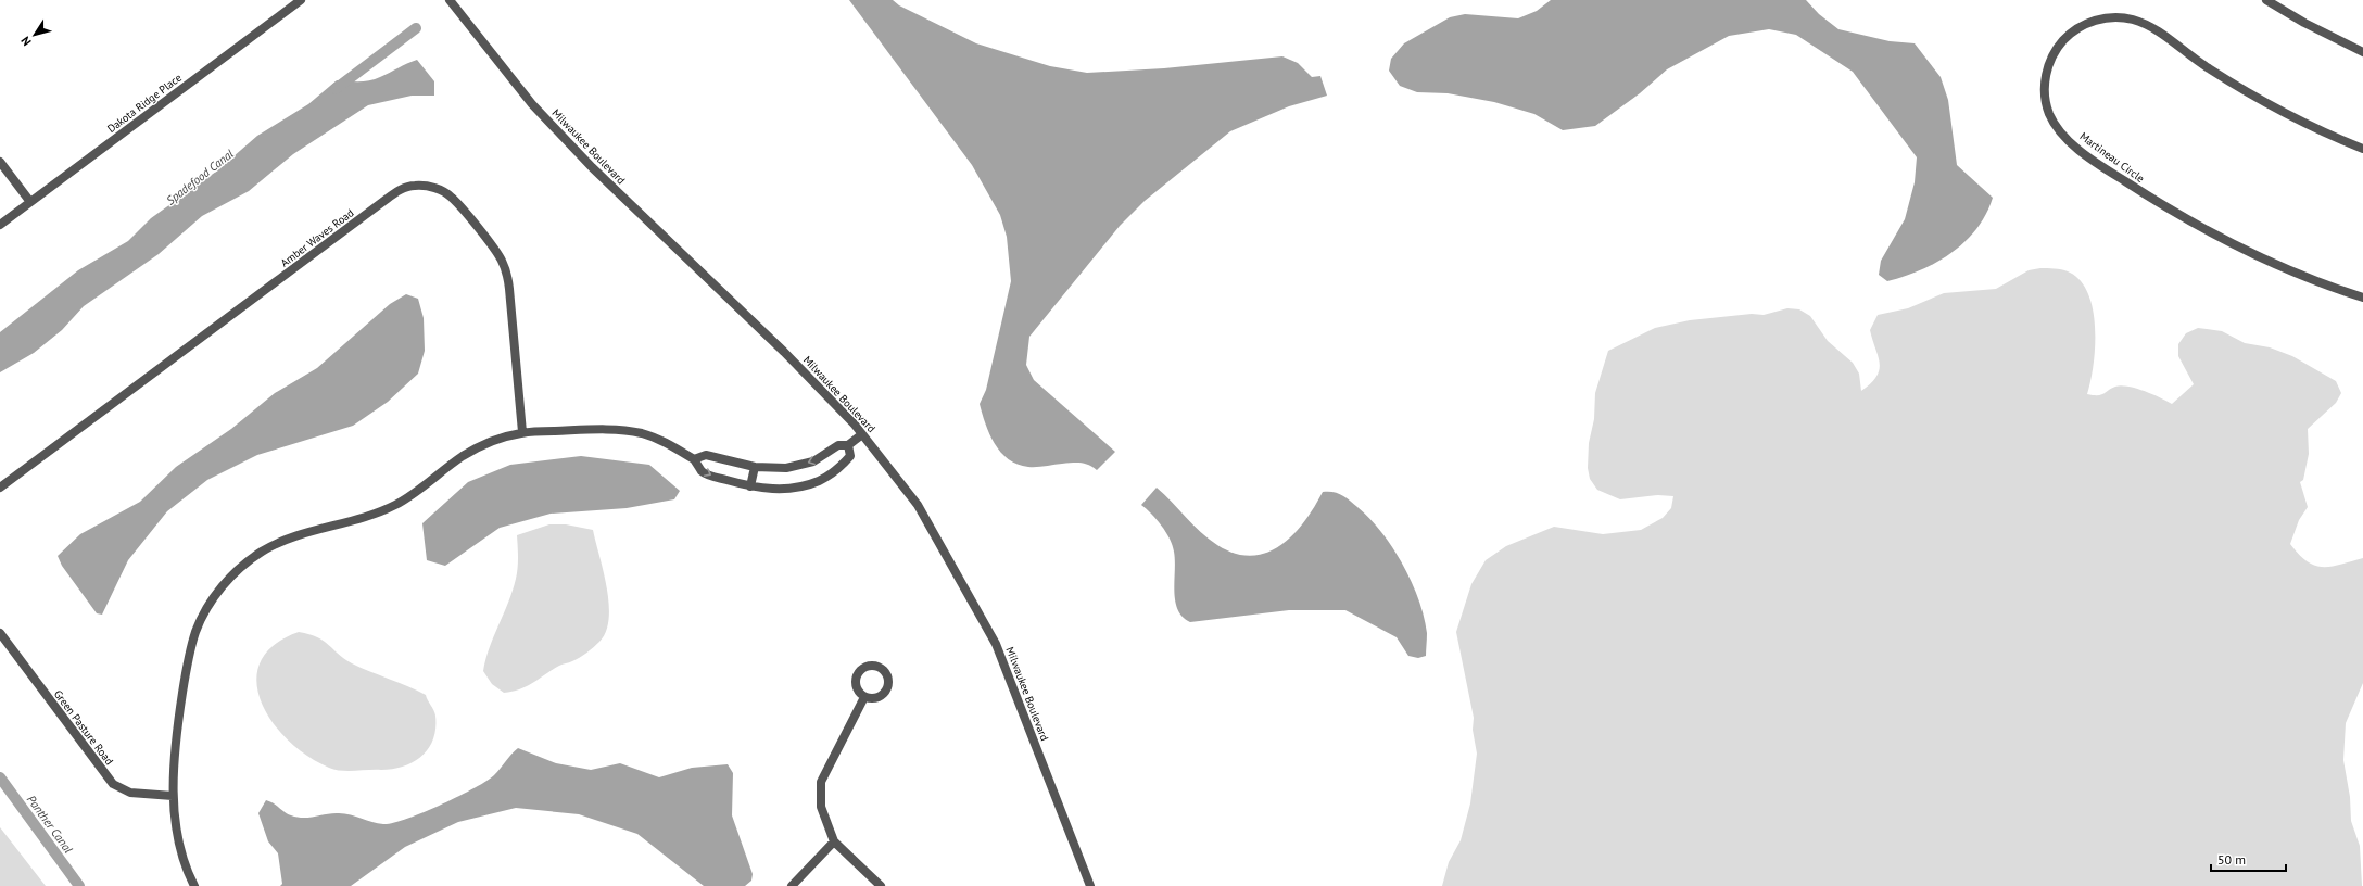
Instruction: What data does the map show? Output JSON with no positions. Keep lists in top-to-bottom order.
{
  "streets": {
    "street": [
      "Dakota Ridge Place",
      "Milwaukee Boulevard",
      "Martineau Circle",
      "Amber Waves Road",
      "Green Pasture Road"
    ]
  },
  "water": ["Spadefood Canal", "Panther Canal"],
  "scale_bar": "50 m",
  "north": "bottom left"
}
